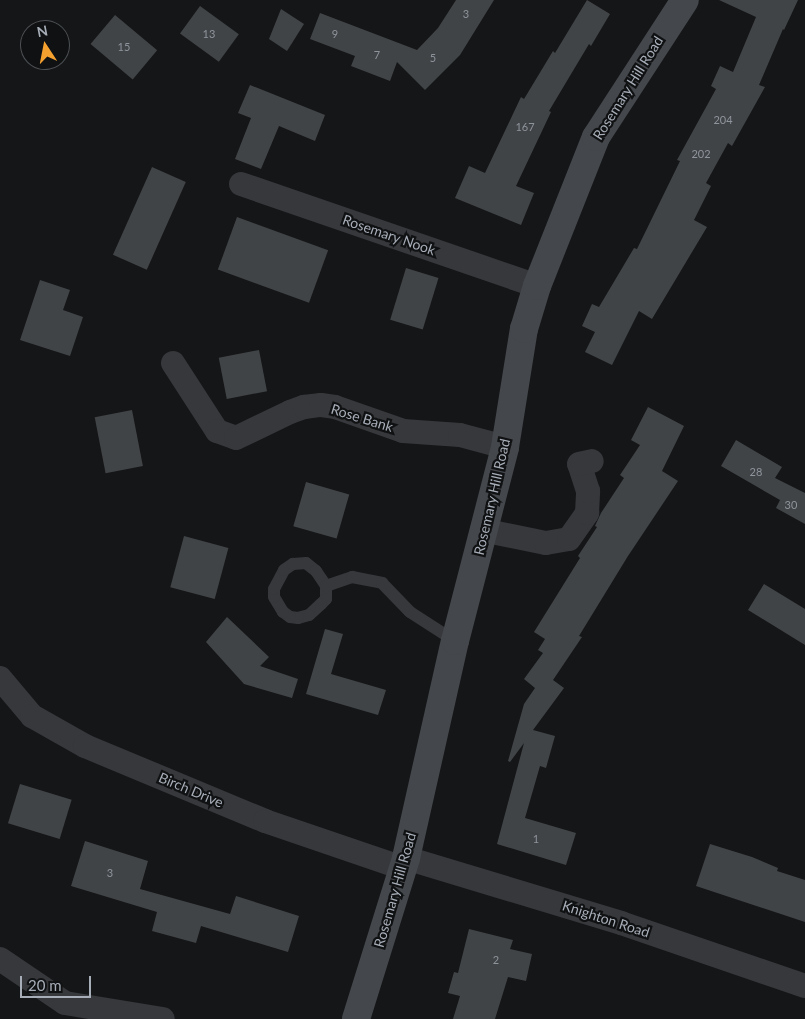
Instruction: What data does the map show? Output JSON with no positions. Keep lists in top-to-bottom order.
{
  "streets": {
    "main road": ["Rosemary Hill Road"],
    "street": [
      "Rosemary Nook",
      "Rose Bank",
      "Birch Drive",
      "Knighton Road"
    ]
  },
  "crossings": [
    ["Rosemary Hill Road", "Rosemary Nook"],
    ["Rosemary Hill Road", "Rose Bank"],
    ["Rosemary Hill Road", "Birch Drive"],
    ["Rosemary Hill Road", "Knighton Road"],
    ["Birch Drive", "Knighton Road"]
  ],
  "house_numbers": [
    "3",
    "13",
    "9",
    "15",
    "7",
    "5",
    "204",
    "167",
    "202",
    "28",
    "30",
    "1",
    "3",
    "2"
  ],
  "scale_bar": "20 m",
  "north": "top"
}
